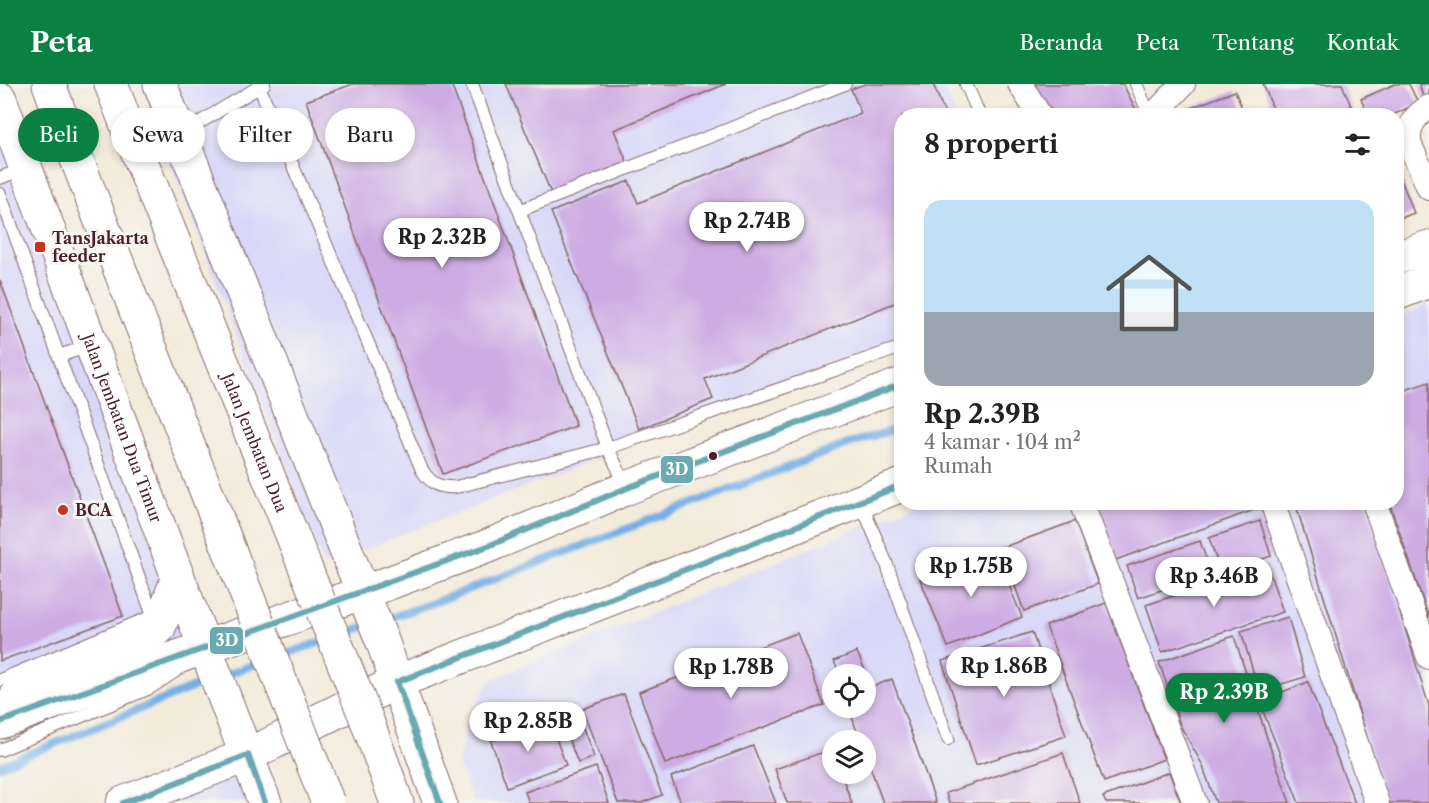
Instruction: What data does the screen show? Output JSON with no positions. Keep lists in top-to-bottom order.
{
  "streets": {
    "main road": ["Jalan Jembatan Dua Timur", "Jalan Jembatan Dua"]
  },
  "places": {
    "transit": ["TansJakarta feeder"],
    "other": ["BCA"]
  },
  "lines": ["transit line 3D"],
  "page": {
    "header": "Peta",
    "nav": [
      "Beranda",
      "Peta",
      "Tentang",
      "Kontak"
    ],
    "chip": [
      "Beli",
      "Sewa",
      "Filter",
      "Baru"
    ],
    "heading": "8 properti",
    "list": [
      {
        "name": "Rp 2.39B",
        "note": "4 kamar · 104 m² · Rumah"
      }
    ],
    "price": [
      "Rp 2.74B",
      "Rp 2.32B",
      "Rp 1.75B",
      "Rp 3.46B",
      "Rp 1.86B",
      "Rp 1.78B",
      "Rp 2.39B",
      "Rp 2.85B"
    ]
  }
}
